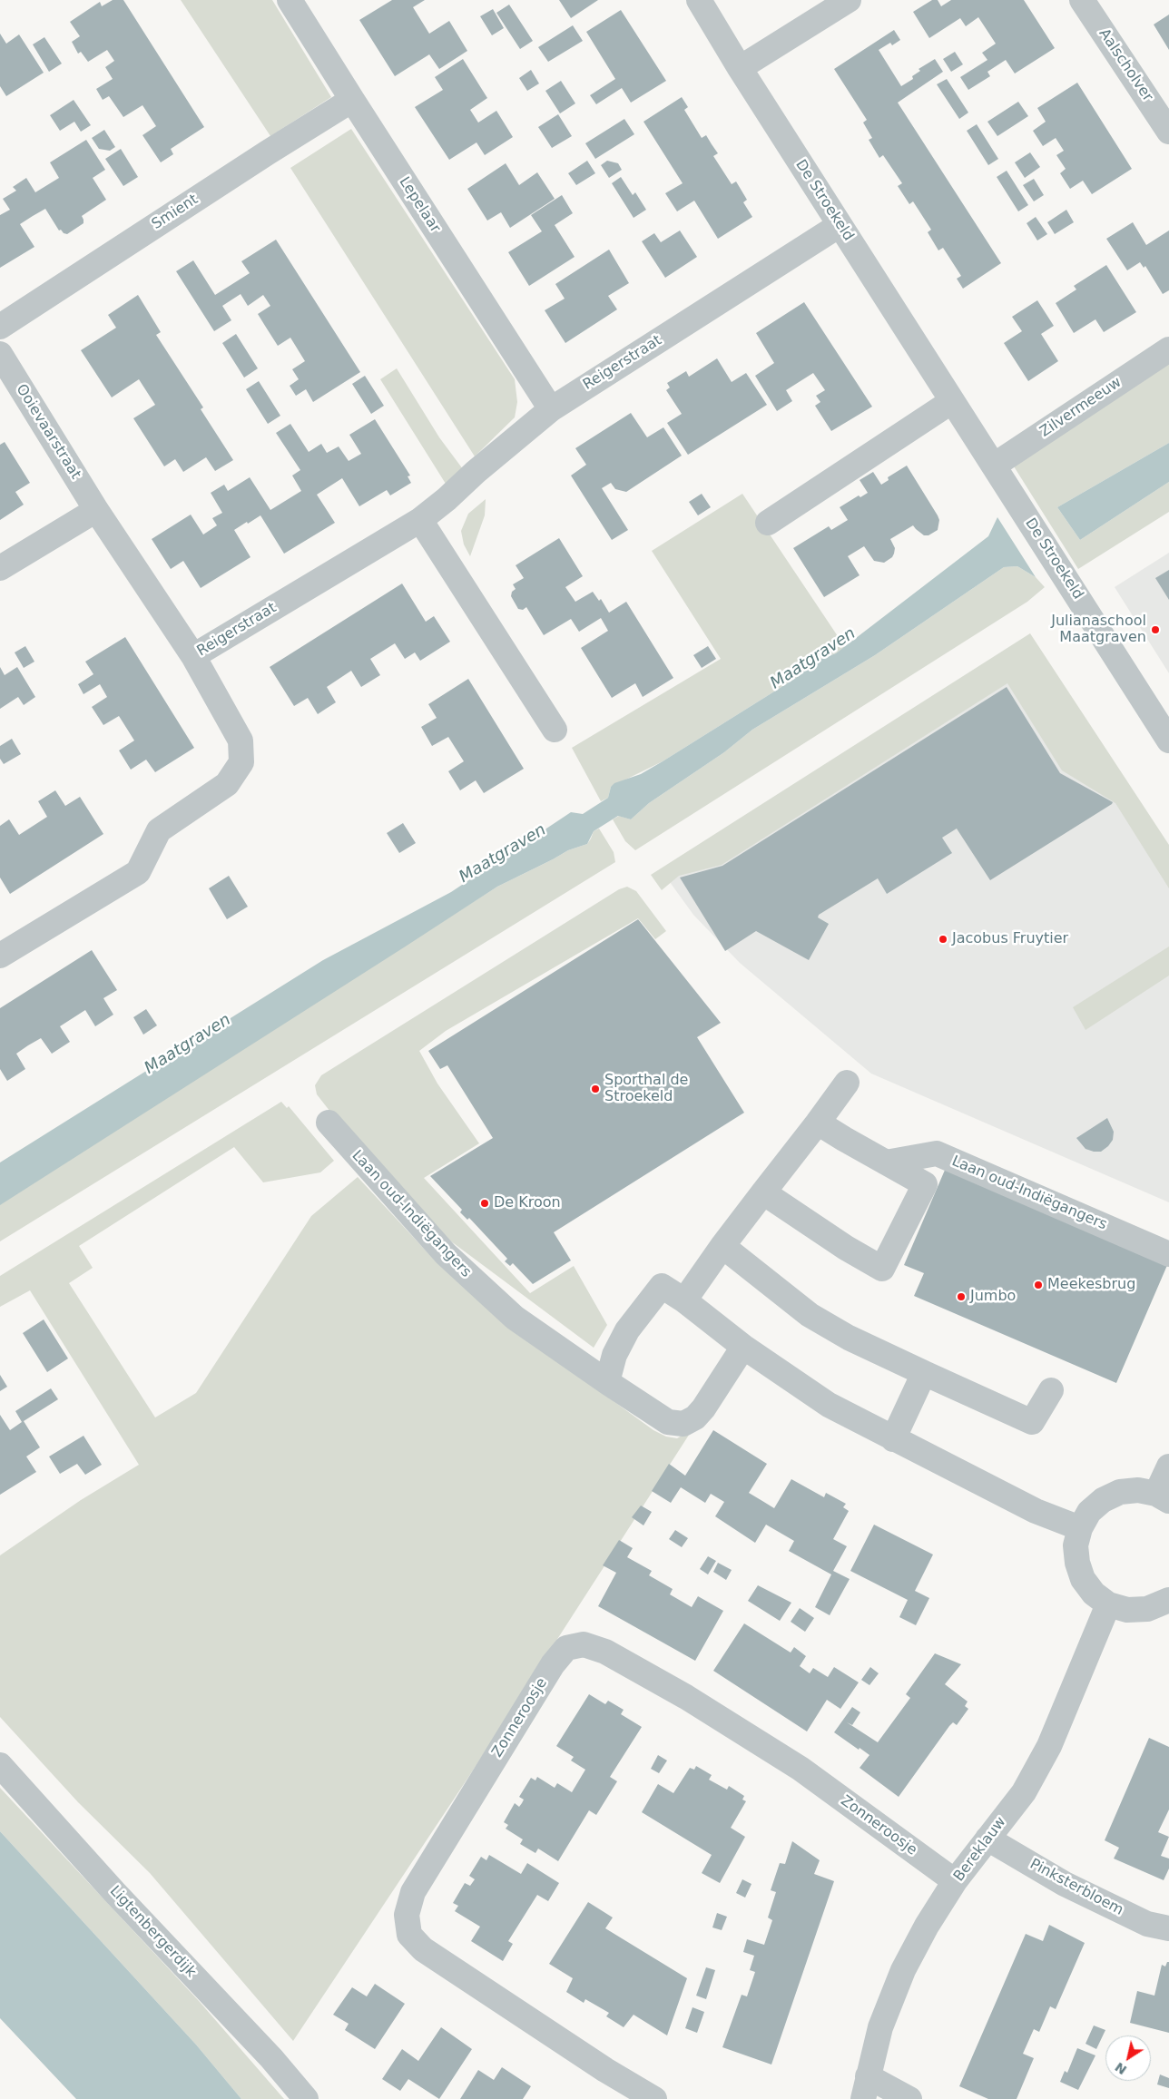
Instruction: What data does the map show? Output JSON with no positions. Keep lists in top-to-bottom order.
{
  "streets": {
    "street": [
      "Aalscholver",
      "De Stroekeld",
      "Lepelaar",
      "Smient",
      "Reigerstraat",
      "Zilvermeeuw",
      "Ooievaarstraat",
      "Laan oud-Indiëgangers",
      "Zonneroosje",
      "Bereklauw",
      "Pinksterbloem",
      "Ligtenbergerdijk"
    ]
  },
  "crossings": [
    ["De Stroekeld", "Reigerstraat"],
    ["De Stroekeld", "Zilvermeeuw"],
    ["Lepelaar", "Smient"],
    ["Lepelaar", "Reigerstraat"],
    ["Reigerstraat", "Ooievaarstraat"],
    ["Zonneroosje", "Bereklauw"],
    ["Bereklauw", "Pinksterbloem"]
  ],
  "water": ["Maatgraven"],
  "places": [
    "Julianaschool Maatgraven",
    "Jacobus Fruytier",
    "Sporthal de Stroekeld",
    "De Kroon",
    "Meekesbrug",
    "Jumbo"
  ],
  "north": "bottom left"
}
